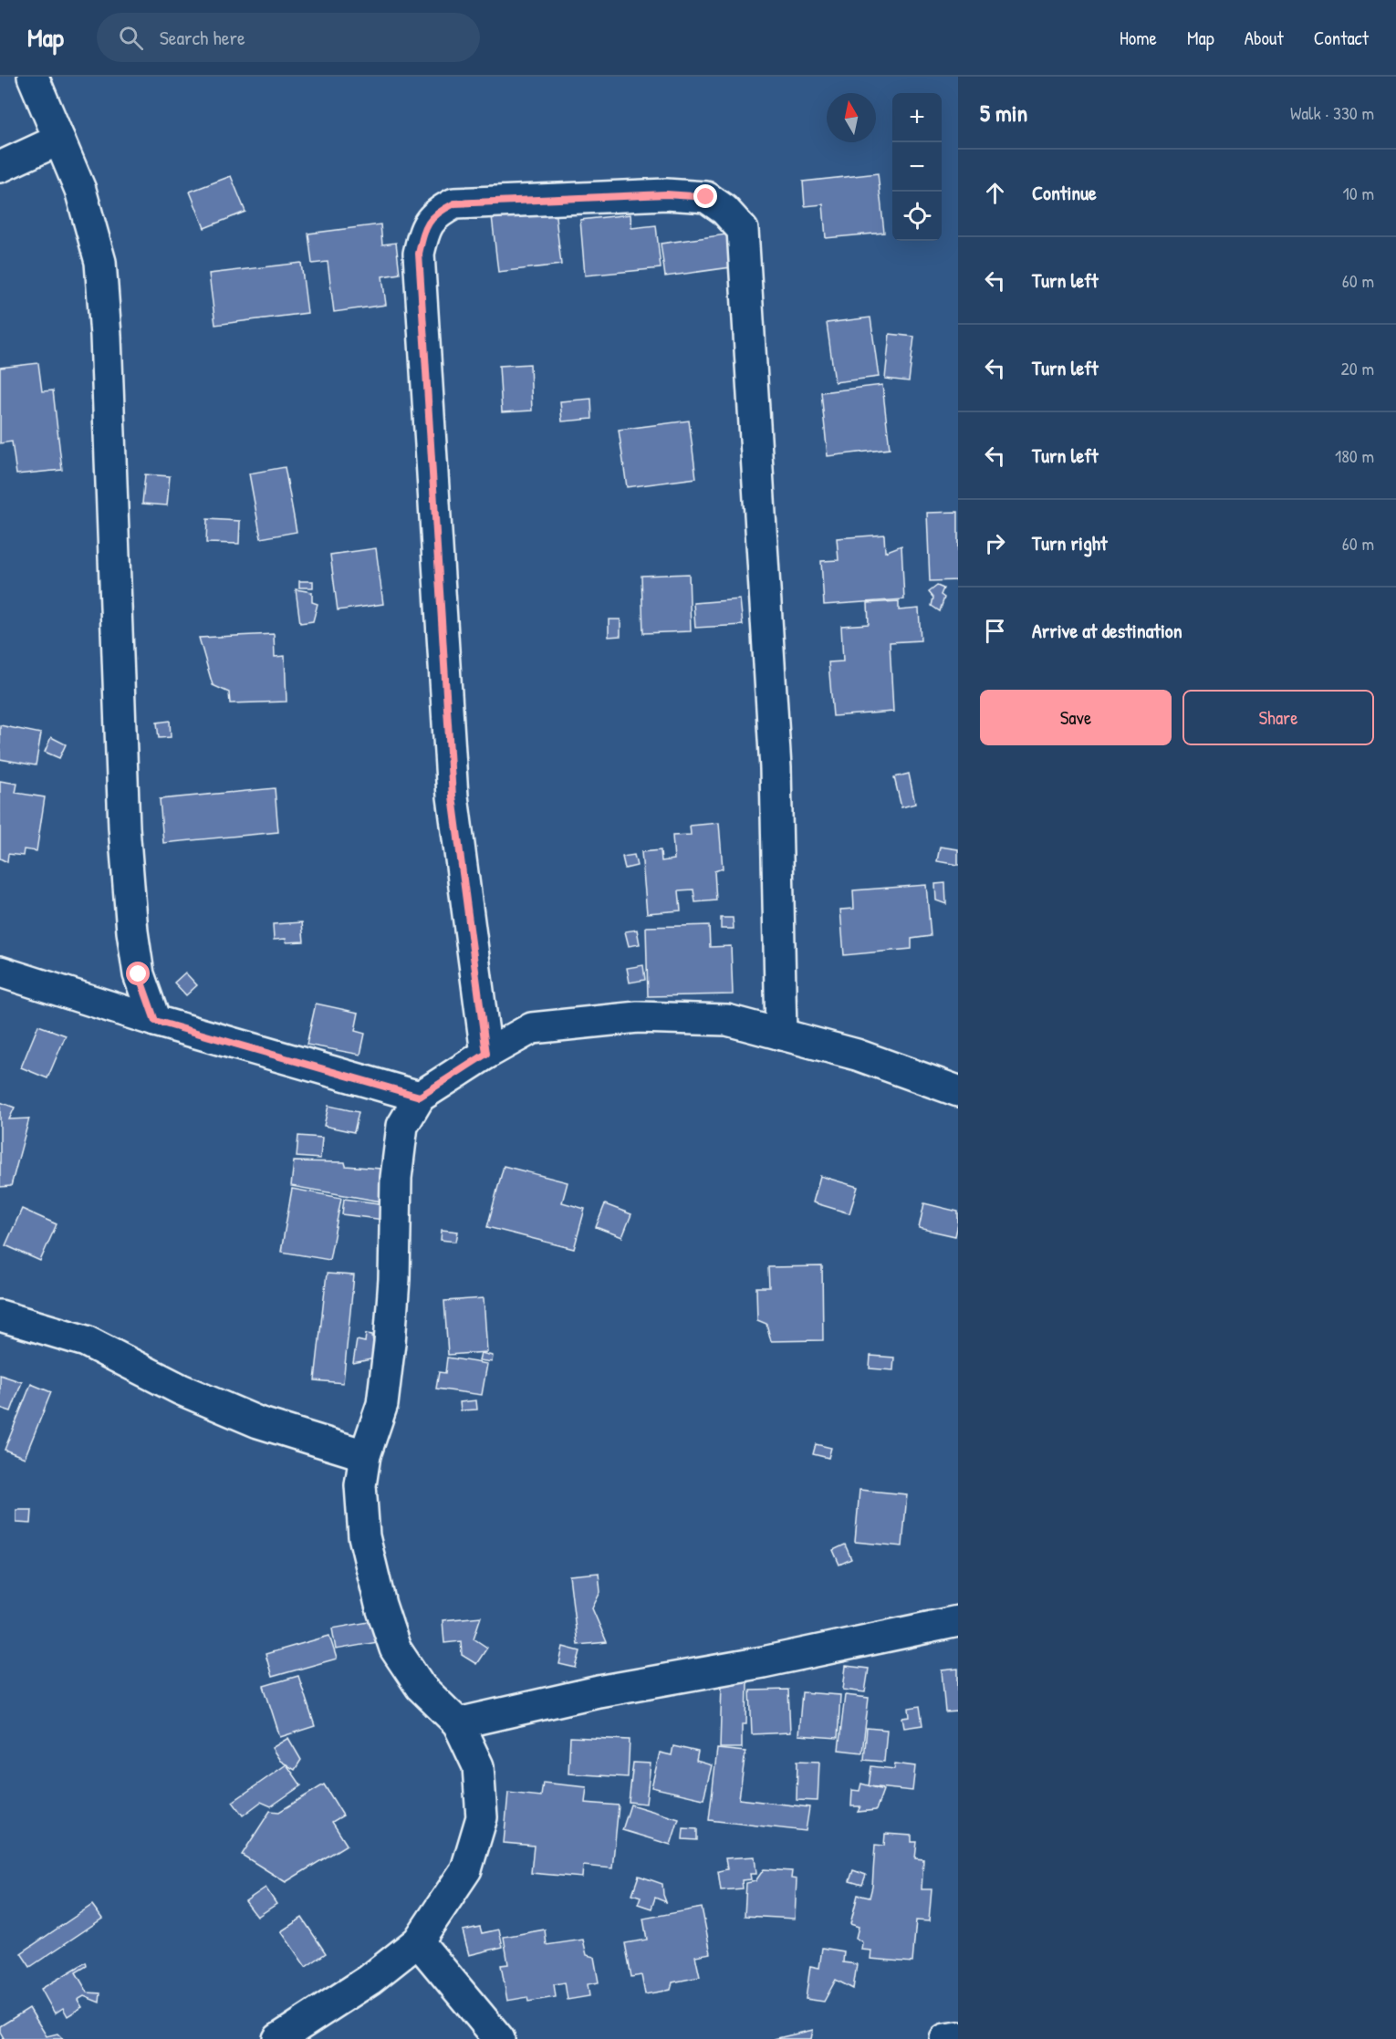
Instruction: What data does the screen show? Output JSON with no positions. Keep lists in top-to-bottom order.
{
  "north": "top",
  "page": {
    "header": "Map",
    "search": "Search here",
    "nav": [
      "Home",
      "Map",
      "About",
      "Contact"
    ],
    "heading": ["5 min", "Walk · 330 m"],
    "map_buttons": ["+", "−"],
    "list": [
      ["Continue", "10 m"],
      ["Turn left", "60 m"],
      ["Turn left", "20 m"],
      ["Turn left", "180 m"],
      ["Turn right", "60 m"],
      "Arrive at destination"
    ],
    "buttons": ["Save", "Share"]
  }
}
